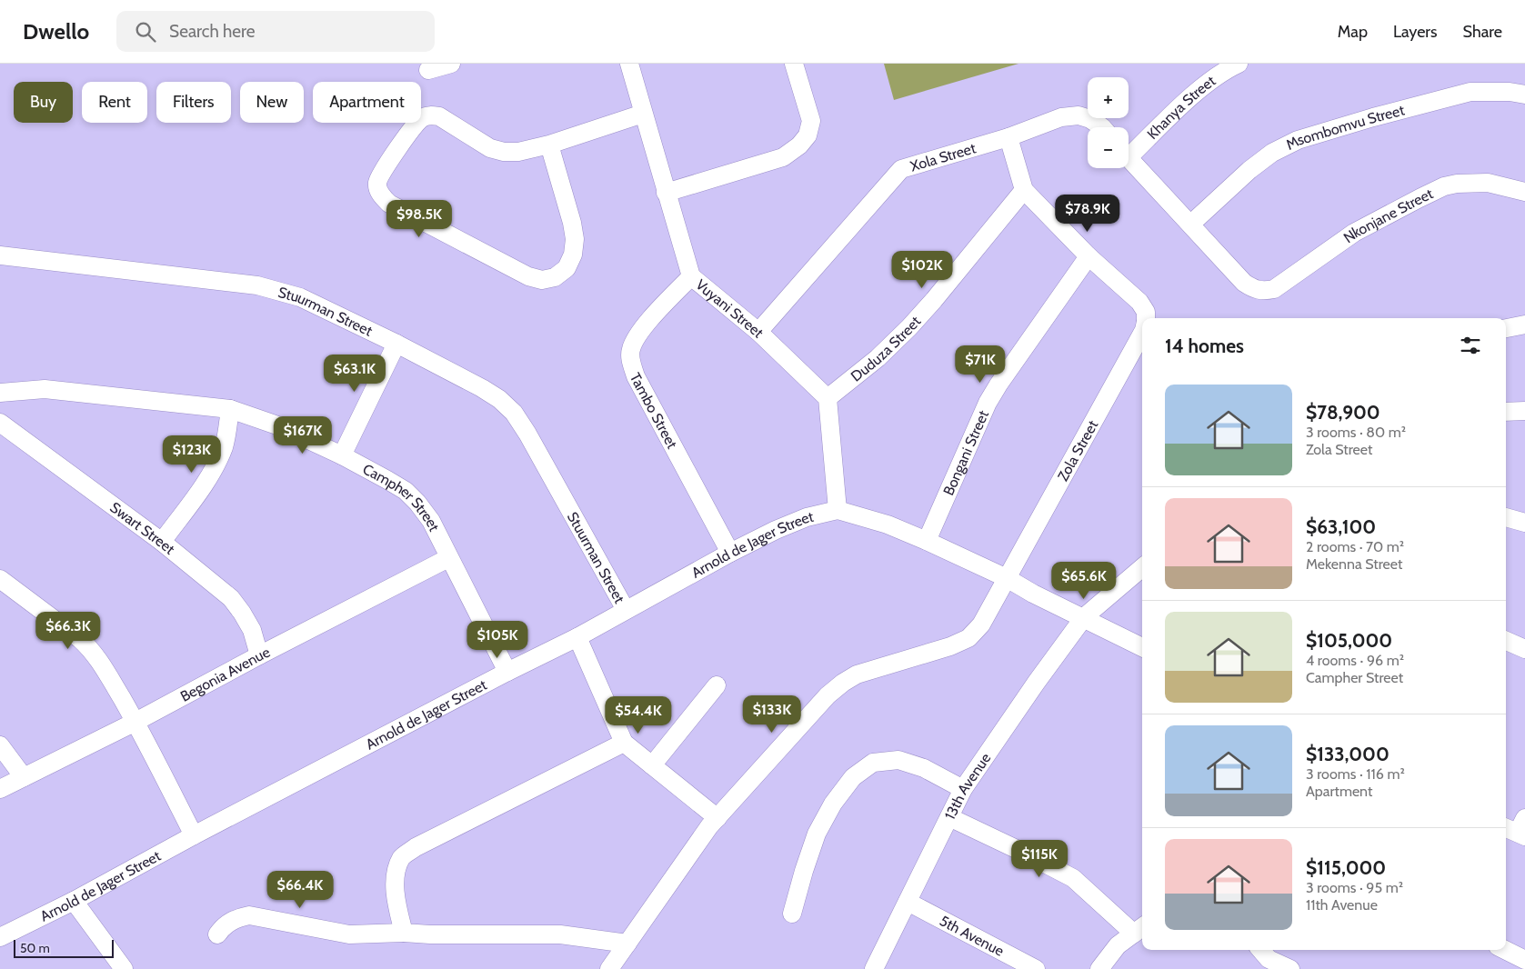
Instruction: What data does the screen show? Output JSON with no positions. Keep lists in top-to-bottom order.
{
  "streets": {
    "street": [
      "Khanya Street",
      "Msombomvu Street",
      "Xola Street",
      "Nkonjane Street",
      "Vuyani Street",
      "Stuurman Street",
      "Duduza Street",
      "Tambo Street",
      "Zola Street",
      "Bongani Street",
      "Campher Street",
      "Swart Street",
      "Arnold de Jager Street",
      "Begonia Avenue",
      "13th Avenue",
      "5th Avenue"
    ]
  },
  "crossings": [
    ["Msombomvu Street", "Nkonjane Street"],
    ["Xola Street", "Vuyani Street"],
    ["Xola Street", "Zola Street"],
    ["Vuyani Street", "Duduza Street"],
    ["Vuyani Street", "Tambo Street"],
    ["Stuurman Street", "Arnold de Jager Street"],
    ["Duduza Street", "Zola Street"],
    ["Tambo Street", "Arnold de Jager Street"],
    ["Zola Street", "Bongani Street"],
    ["Zola Street", "Arnold de Jager Street"],
    ["Bongani Street", "Arnold de Jager Street"],
    ["Campher Street", "Arnold de Jager Street"],
    ["Campher Street", "Begonia Avenue"],
    ["Swart Street", "Begonia Avenue"],
    ["Arnold de Jager Street", "13th Avenue"],
    ["13th Avenue", "5th Avenue"]
  ],
  "scale_bar": "50 m",
  "page": {
    "header": "Dwello",
    "search": "Search here",
    "nav": ["Map", "Layers", "Share"],
    "map_buttons": ["+", "−"],
    "chip": [
      "Buy",
      "Rent",
      "Filters",
      "New",
      "Apartment"
    ],
    "price": [
      "$78.9K",
      "$98.5K",
      "$102K",
      "$71K",
      "$63.1K",
      "$167K",
      "$123K",
      "$65.6K",
      "$66.3K",
      "$105K",
      "$133K",
      "$54.4K",
      "$115K",
      "$66.4K"
    ],
    "heading": "14 homes",
    "list": [
      {
        "name": "$78,900",
        "note": "3 rooms · 80 m² · Zola Street"
      },
      {
        "name": "$63,100",
        "note": "2 rooms · 70 m² · Mekenna Street"
      },
      {
        "name": "$105,000",
        "note": "4 rooms · 96 m² · Campher Street"
      },
      {
        "name": "$133,000",
        "note": "3 rooms · 116 m² · Apartment"
      },
      {
        "name": "$115,000",
        "note": "3 rooms · 95 m² · 11th Avenue"
      }
    ],
    "scale": "50 m"
  }
}
